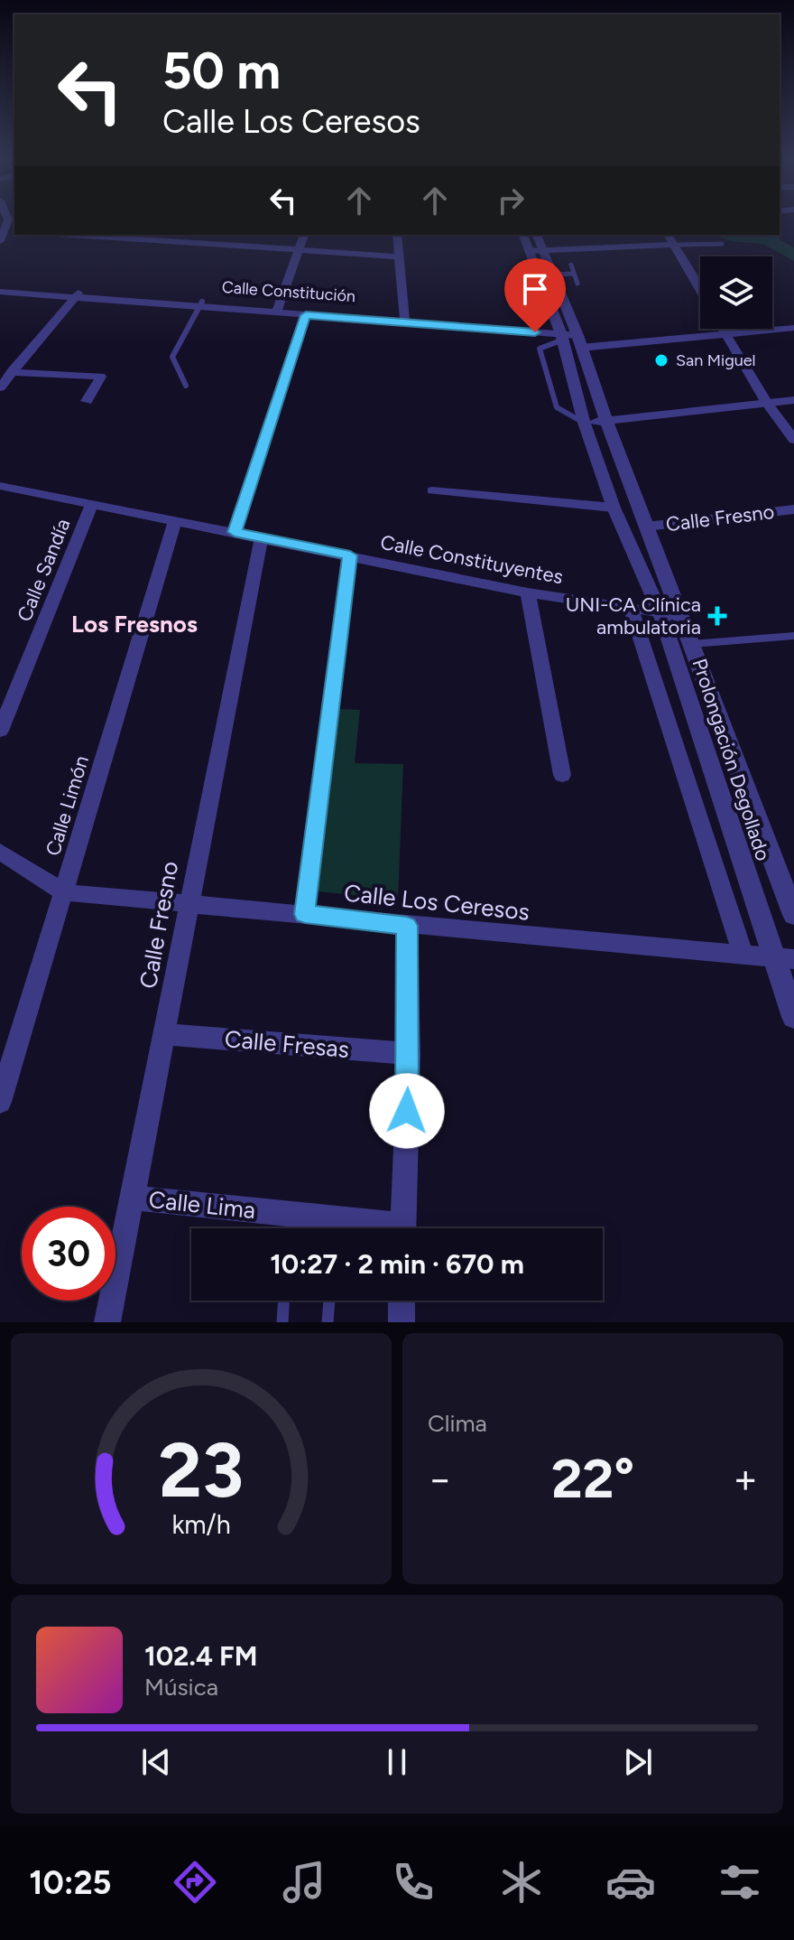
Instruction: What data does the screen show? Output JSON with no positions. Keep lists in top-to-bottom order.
{
  "streets": {
    "street": [
      "Calle Constitución",
      "Calle Fresno",
      "Calle Constituyentes",
      "Calle Sandía",
      "Prolongación Degollado",
      "Calle Limón",
      "Calle Los Ceresos",
      "Calle Fresas",
      "Calle Lima"
    ]
  },
  "crossings": [
    ["Calle Constitución", "Calle Constituyentes"],
    ["Calle Constitución", "Prolongación Degollado"],
    ["Calle Fresno", "Calle Constituyentes"],
    ["Calle Fresno", "Prolongación Degollado"],
    ["Calle Fresno", "Calle Los Ceresos"],
    ["Calle Fresno", "Calle Fresas"],
    ["Calle Fresno", "Calle Lima"],
    ["Calle Constituyentes", "Calle Sandía"],
    ["Calle Constituyentes", "Prolongación Degollado"],
    ["Calle Constituyentes", "Calle Limón"],
    ["Prolongación Degollado", "Calle Los Ceresos"],
    ["Calle Limón", "Calle Los Ceresos"]
  ],
  "districts": ["Los Fresnos"],
  "places": {
    "other": ["San Miguel"],
    "health": ["UNI-CA Clínica ambulatoria"]
  },
  "page": {
    "turn": ["50 m", "Calle Los Ceresos"],
    "limit": "30",
    "trip": "10:27 · 2 min · 670 m",
    "tile": "Clima",
    "heat": ["−", "22°", "+"],
    "song": ["102.4 FM", "Música"],
    "tabs": "10:25",
    "gauge": ["23", "km/h"]
  }
}
